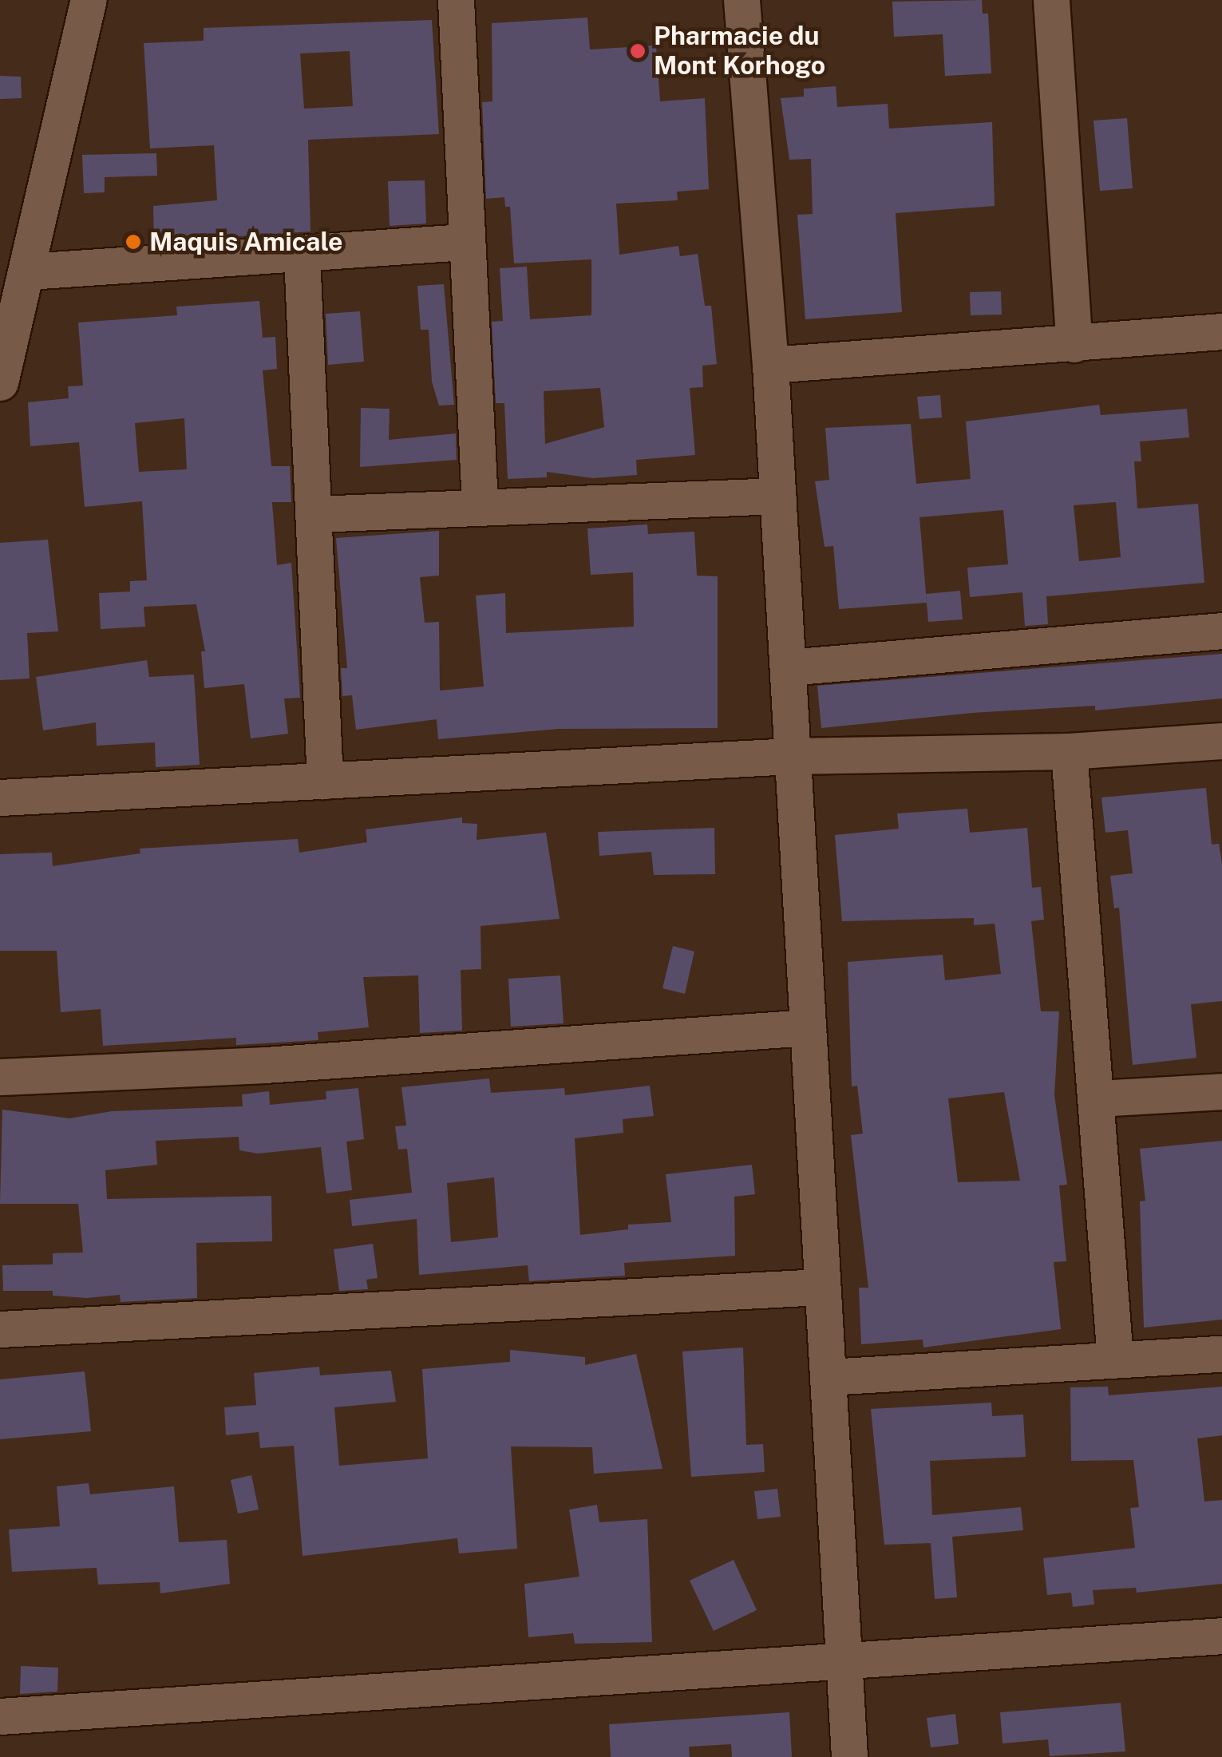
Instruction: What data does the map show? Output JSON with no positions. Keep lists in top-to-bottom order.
{
  "places": ["Pharmacie du Mont Korhogo", "Maquis Amicale"]
}
